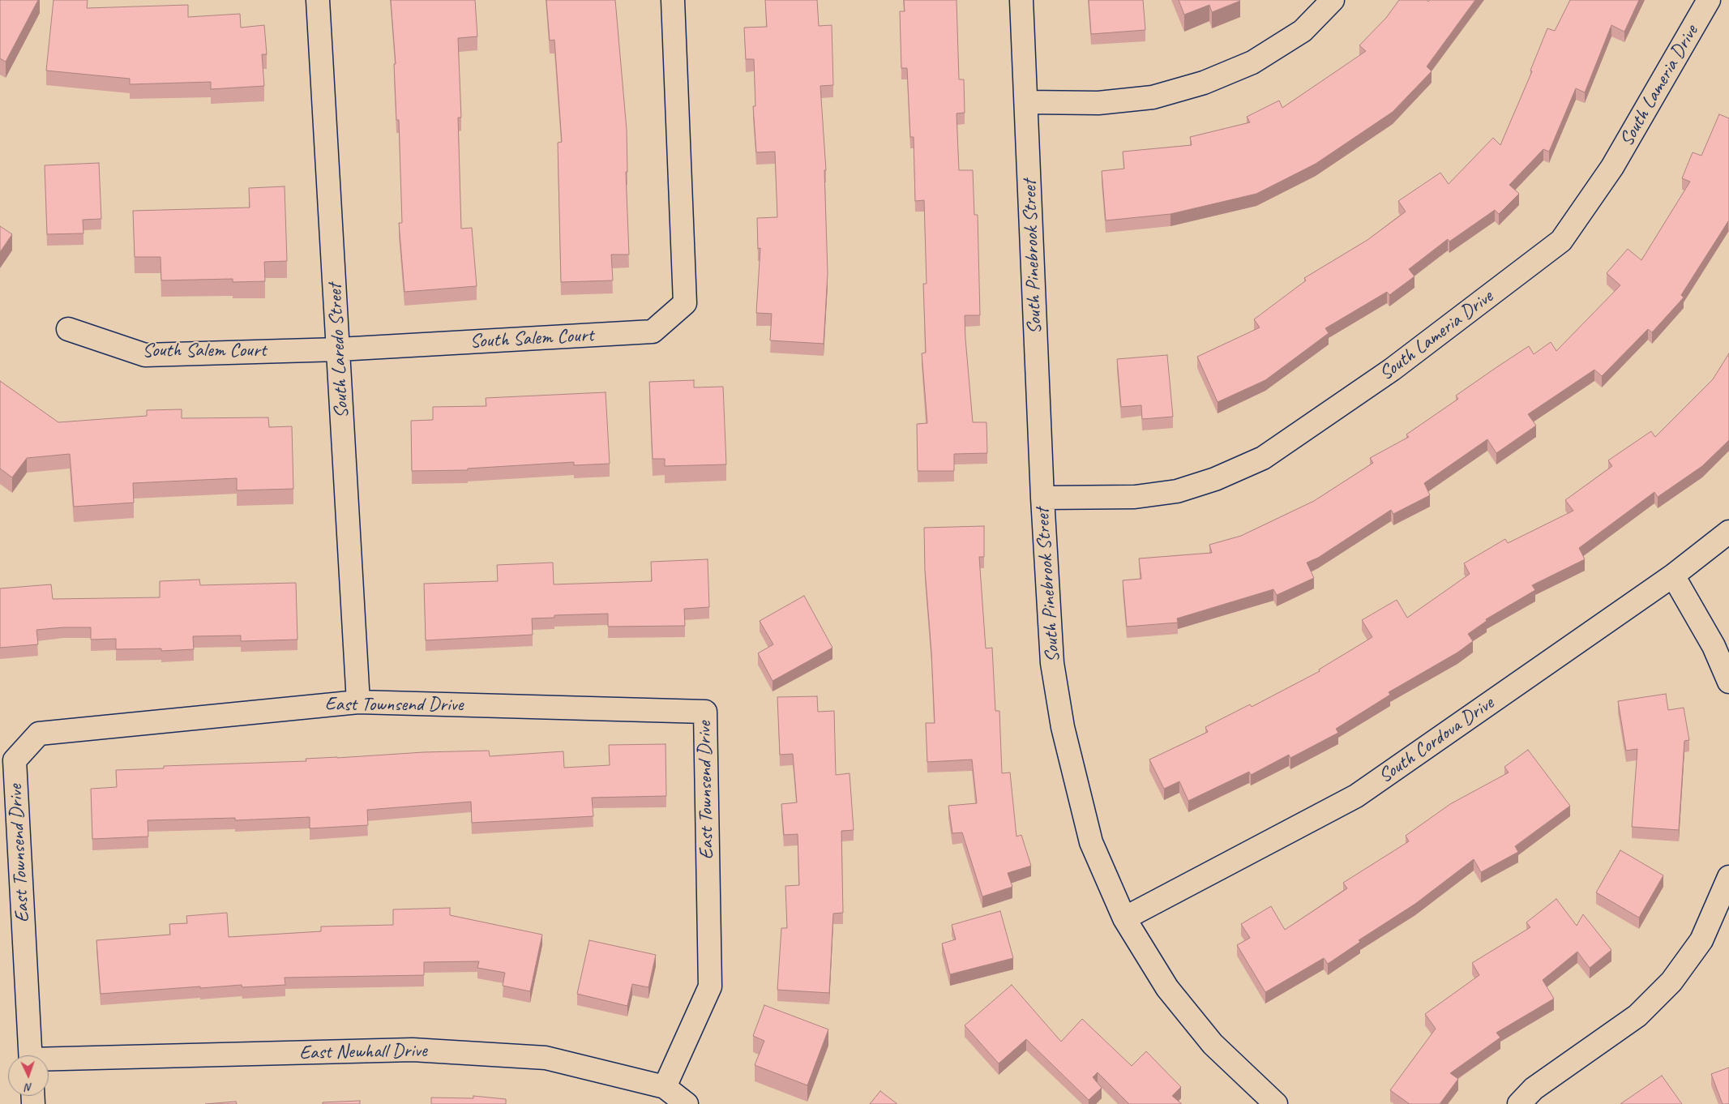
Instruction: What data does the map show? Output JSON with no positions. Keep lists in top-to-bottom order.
{
  "streets": {
    "street": [
      "South Lameria Drive",
      "South Pinebrook Street",
      "South Salem Court",
      "South Laredo Street",
      "East Townsend Drive",
      "South Cordova Drive",
      "East Newhall Drive"
    ]
  },
  "crossings": [
    ["South Lameria Drive", "South Pinebrook Street"],
    ["South Pinebrook Street", "South Cordova Drive"],
    ["South Salem Court", "South Laredo Street"],
    ["South Laredo Street", "East Townsend Drive"],
    ["East Townsend Drive", "East Newhall Drive"]
  ],
  "north": "bottom"
}
